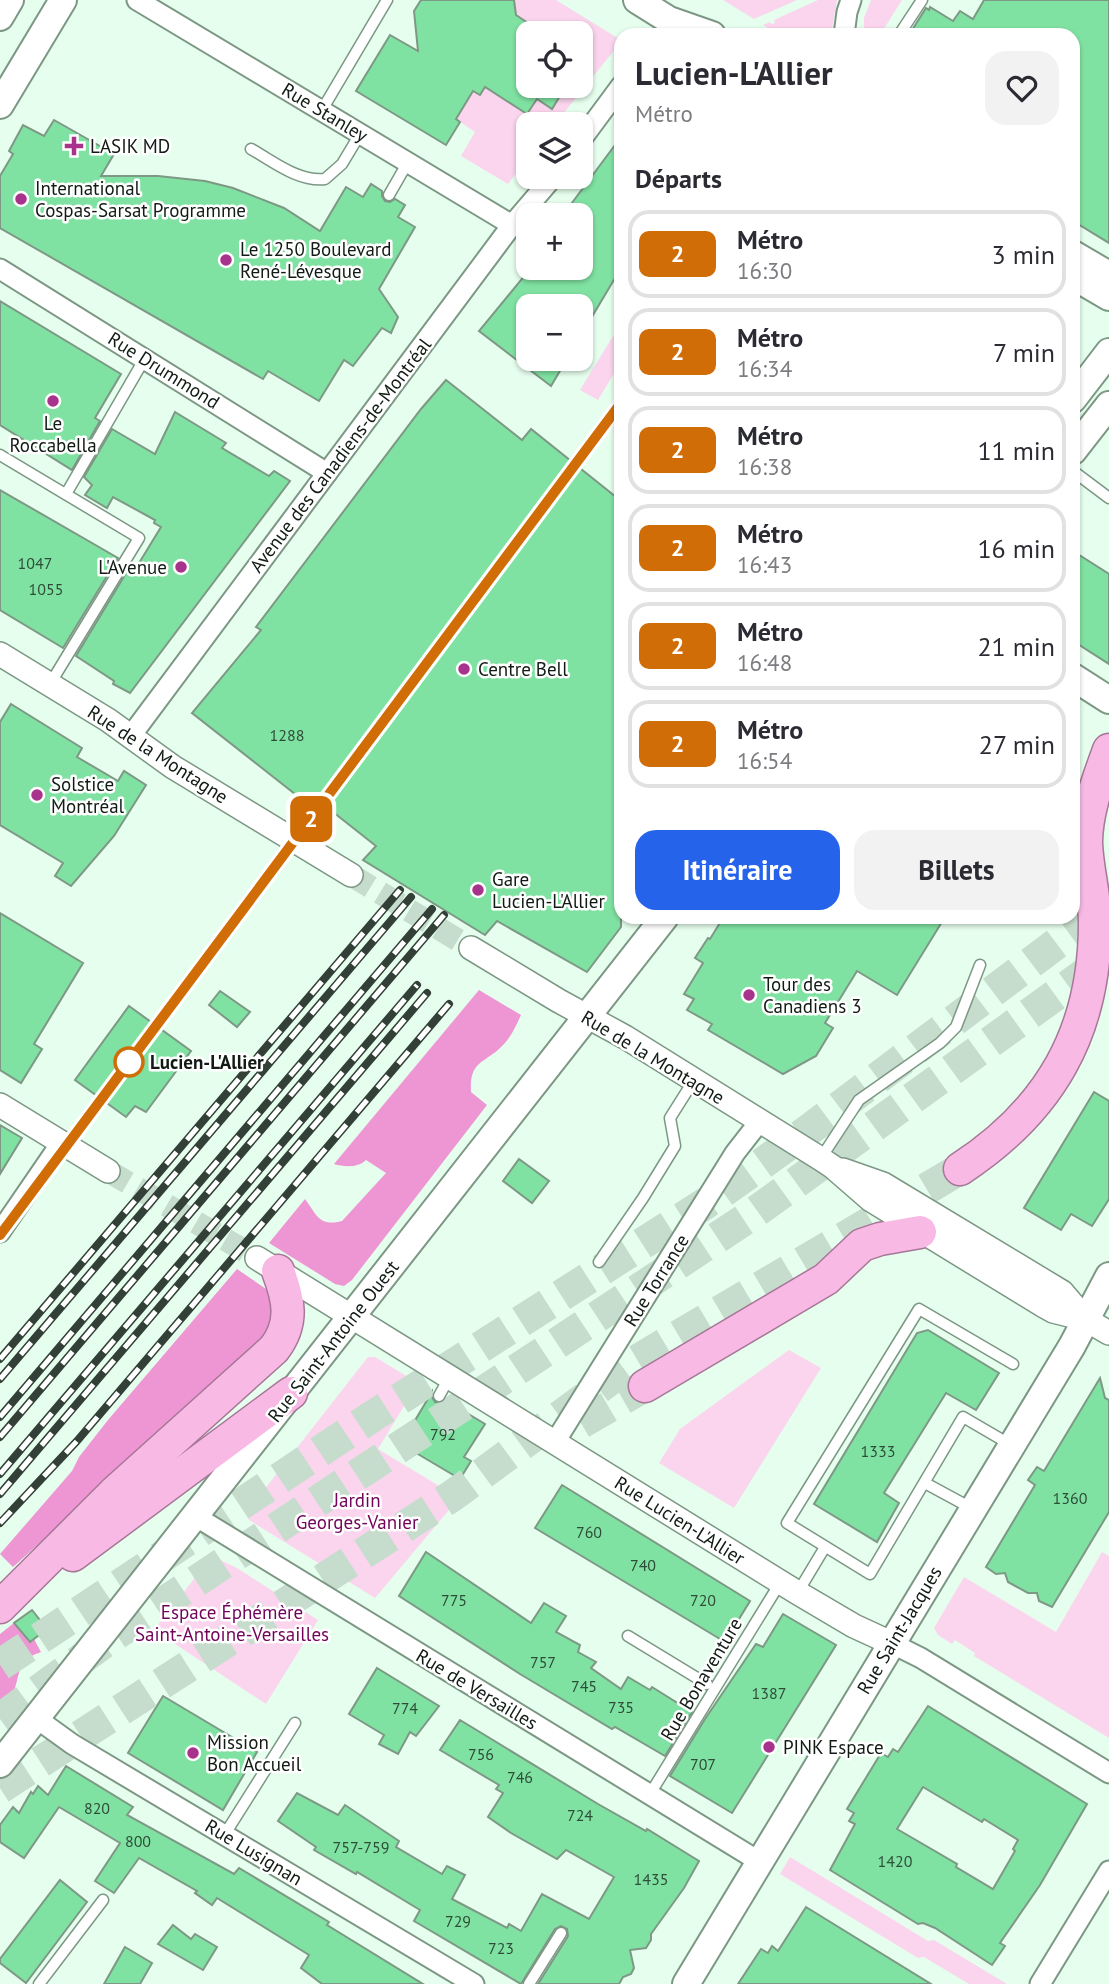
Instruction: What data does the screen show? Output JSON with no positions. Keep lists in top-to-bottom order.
{
  "streets": {
    "main road": ["Rue Saint-Antoine Ouest", "Rue Saint-Jacques"],
    "street": [
      "Rue Stanley",
      "Rue Drummond",
      "Avenue des Canadiens-de-Montréal",
      "Rue de la Montagne",
      "Rue Torrance",
      "Rue Lucien-L'Allier",
      "Rue de Versailles",
      "Rue Lusignan"
    ],
    "lane": ["Rue Bonaventure"]
  },
  "crossings": [
    ["Rue Stanley", "Avenue des Canadiens-de-Montréal"],
    ["Rue Drummond", "Avenue des Canadiens-de-Montréal"],
    ["Avenue des Canadiens-de-Montréal", "Rue de la Montagne"],
    ["Rue de la Montagne", "Rue Torrance"],
    ["Rue de la Montagne", "Rue Saint-Antoine Ouest"],
    ["Rue de la Montagne", "Rue Saint-Jacques"],
    ["Rue Torrance", "Rue Lucien-L'Allier"],
    ["Rue Saint-Antoine Ouest", "Rue Lucien-L'Allier"],
    ["Rue Saint-Antoine Ouest", "Rue de Versailles"],
    ["Rue Saint-Antoine Ouest", "Rue Lusignan"],
    ["Rue Lucien-L'Allier", "Rue Saint-Jacques"],
    ["Rue Lucien-L'Allier", "Rue Bonaventure"],
    ["Rue Saint-Jacques", "Rue de Versailles"],
    ["Rue Bonaventure", "Rue de Versailles"]
  ],
  "parks": ["Jardin Georges-Vanier", "Espace Éphémère Saint-Antoine-Versailles"],
  "places": {
    "health": ["LASIK MD"],
    "other": [
      "International Cospas-Sarsat Programme",
      "Le 1250 Boulevard René-Lévesque",
      "Le Roccabella",
      "L'Avenue",
      "Centre Bell",
      "Solstice Montréal",
      "Gare Lucien-L'Allier",
      "Tour des Canadiens 3",
      "Lucien-L'Allier",
      "PINK Espace",
      "Mission Bon Accueil"
    ]
  },
  "lines": ["metro line 2"],
  "house_numbers": [
    "1047",
    "1055",
    "1288",
    "792",
    "1333",
    "1360",
    "760",
    "740",
    "775",
    "720",
    "757",
    "745",
    "1387",
    "735",
    "774",
    "756",
    "707",
    "746",
    "820",
    "724",
    "800",
    "757-759",
    "1420",
    "1435",
    "729",
    "723"
  ],
  "page": {
    "on_map": "2",
    "map_buttons": ["+", "−"],
    "heading": [
      ["Lucien-L'Allier", "Métro"],
      "Départs"
    ],
    "list": [
      {
        "mark": "2",
        "name": "Métro",
        "note": "16:30",
        "value": "3 min"
      },
      {
        "mark": "2",
        "name": "Métro",
        "note": "16:34",
        "value": "7 min"
      },
      {
        "mark": "2",
        "name": "Métro",
        "note": "16:38",
        "value": "11 min"
      },
      {
        "mark": "2",
        "name": "Métro",
        "note": "16:43",
        "value": "16 min"
      },
      {
        "mark": "2",
        "name": "Métro",
        "note": "16:48",
        "value": "21 min"
      },
      {
        "mark": "2",
        "name": "Métro",
        "note": "16:54",
        "value": "27 min"
      }
    ],
    "buttons": ["Itinéraire", "Billets"]
  }
}
